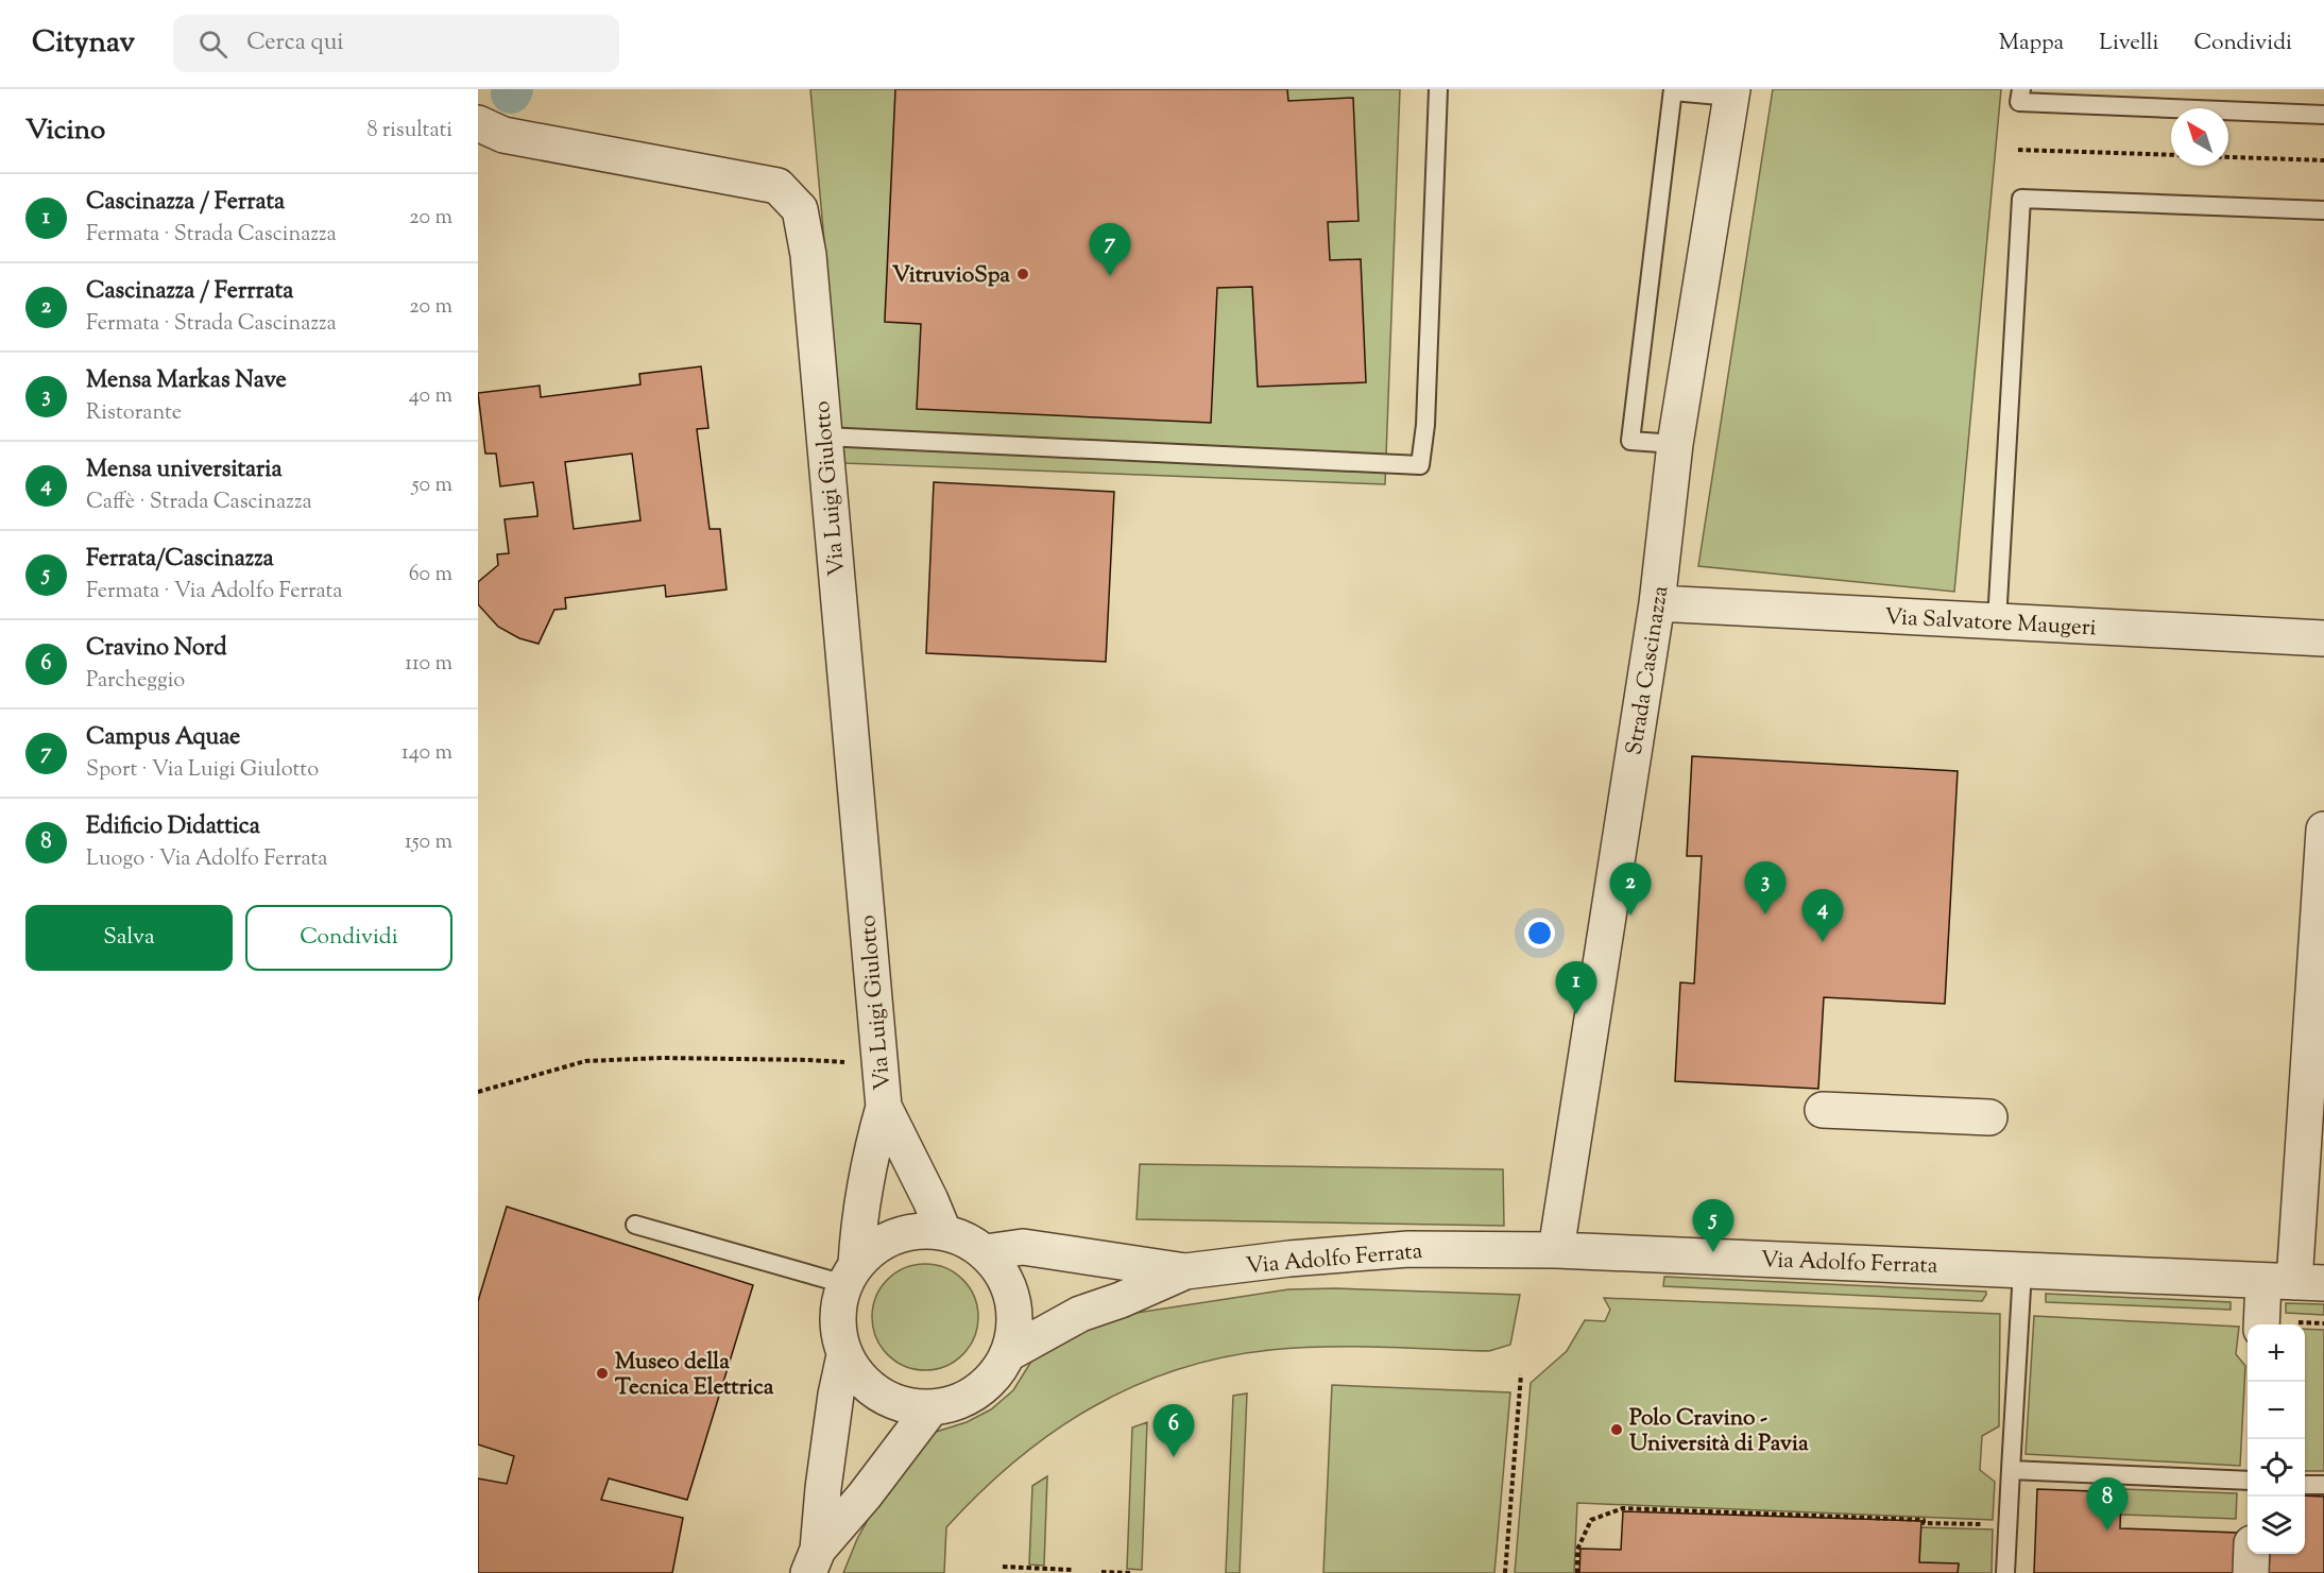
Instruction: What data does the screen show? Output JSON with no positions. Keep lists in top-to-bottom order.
{
  "streets": {
    "street": [
      "Via Luigi Giulotto",
      "Via Salvatore Maugeri",
      "Strada Cascinazza",
      "Via Adolfo Ferrata"
    ]
  },
  "crossings": [
    ["Via Luigi Giulotto", "Via Adolfo Ferrata"],
    ["Via Salvatore Maugeri", "Strada Cascinazza"],
    ["Strada Cascinazza", "Via Adolfo Ferrata"]
  ],
  "places": ["VitruvioSpa", "Museo della Tecnica Elettrica", "Polo Cravino - Università di Pavia"],
  "north": "top left",
  "page": {
    "header": "Citynav",
    "search": "Cerca qui",
    "nav": ["Mappa", "Livelli", "Condividi"],
    "heading": ["Vicino", "8 risultati"],
    "list": [
      {
        "mark": "1",
        "name": "Cascinazza / Ferrata",
        "note": "Fermata · Strada Cascinazza",
        "value": "20 m"
      },
      {
        "mark": "2",
        "name": "Cascinazza / Ferrrata",
        "note": "Fermata · Strada Cascinazza",
        "value": "20 m"
      },
      {
        "mark": "3",
        "name": "Mensa Markas Nave",
        "note": "Ristorante",
        "value": "40 m"
      },
      {
        "mark": "4",
        "name": "Mensa universitaria",
        "note": "Caffè · Strada Cascinazza",
        "value": "50 m"
      },
      {
        "mark": "5",
        "name": "Ferrata/Cascinazza",
        "note": "Fermata · Via Adolfo Ferrata",
        "value": "60 m"
      },
      {
        "mark": "6",
        "name": "Cravino Nord",
        "note": "Parcheggio",
        "value": "110 m"
      },
      {
        "mark": "7",
        "name": "Campus Aquae",
        "note": "Sport · Via Luigi Giulotto",
        "value": "140 m"
      },
      {
        "mark": "8",
        "name": "Edificio Didattica",
        "note": "Luogo · Via Adolfo Ferrata",
        "value": "150 m"
      }
    ],
    "pins": [
      "7",
      "3",
      "2",
      "4",
      "1",
      "5",
      "6",
      "8"
    ],
    "buttons": ["Salva", "Condividi"],
    "map_buttons": ["+", "−"]
  }
}
